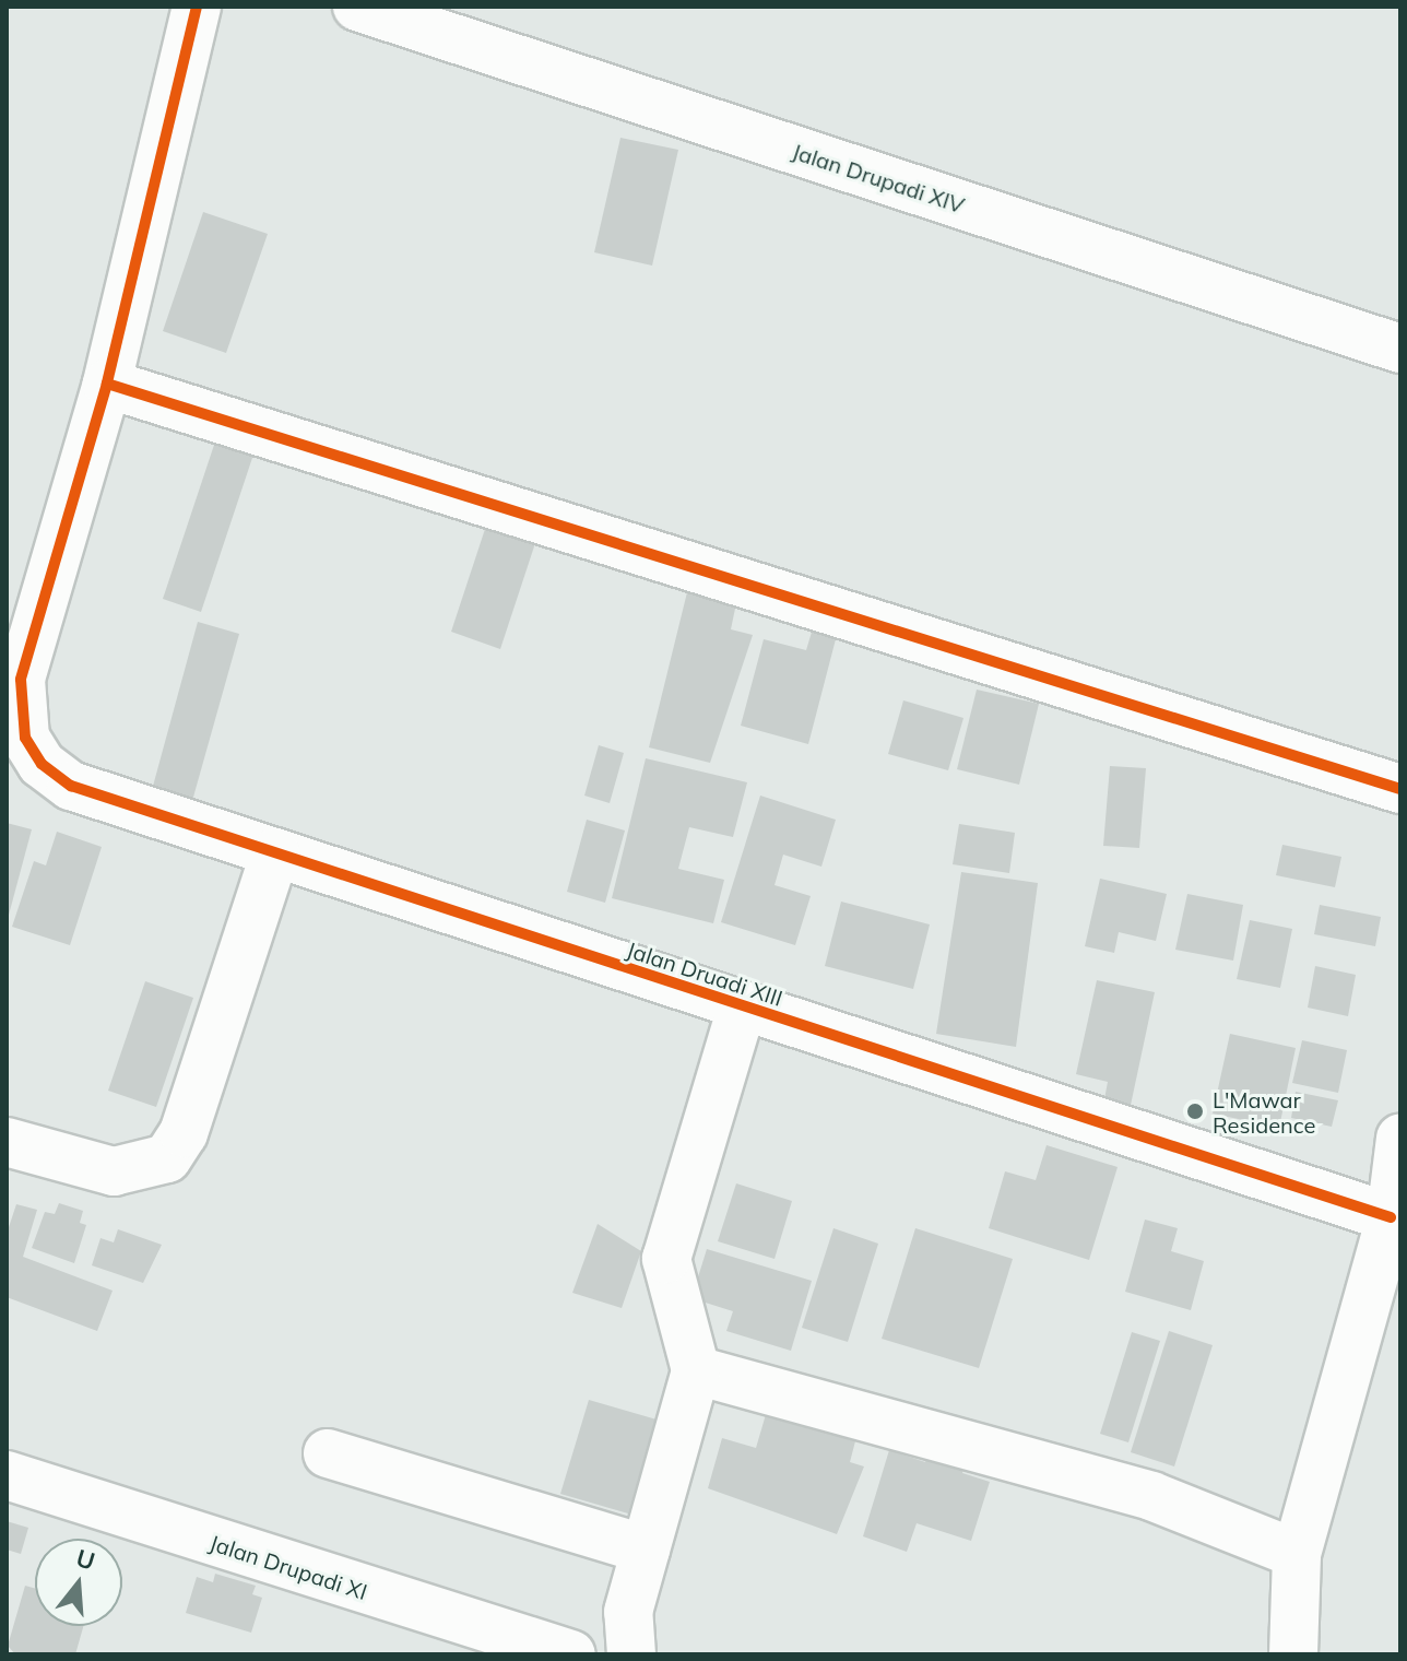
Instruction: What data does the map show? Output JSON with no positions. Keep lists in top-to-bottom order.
{
  "streets": {
    "street": ["Jalan Drupadi XIV", "Jalan Druadi XIII", "Jalan Drupadi XI"]
  },
  "places": ["L'Mawar Residence"],
  "north": "top"
}
